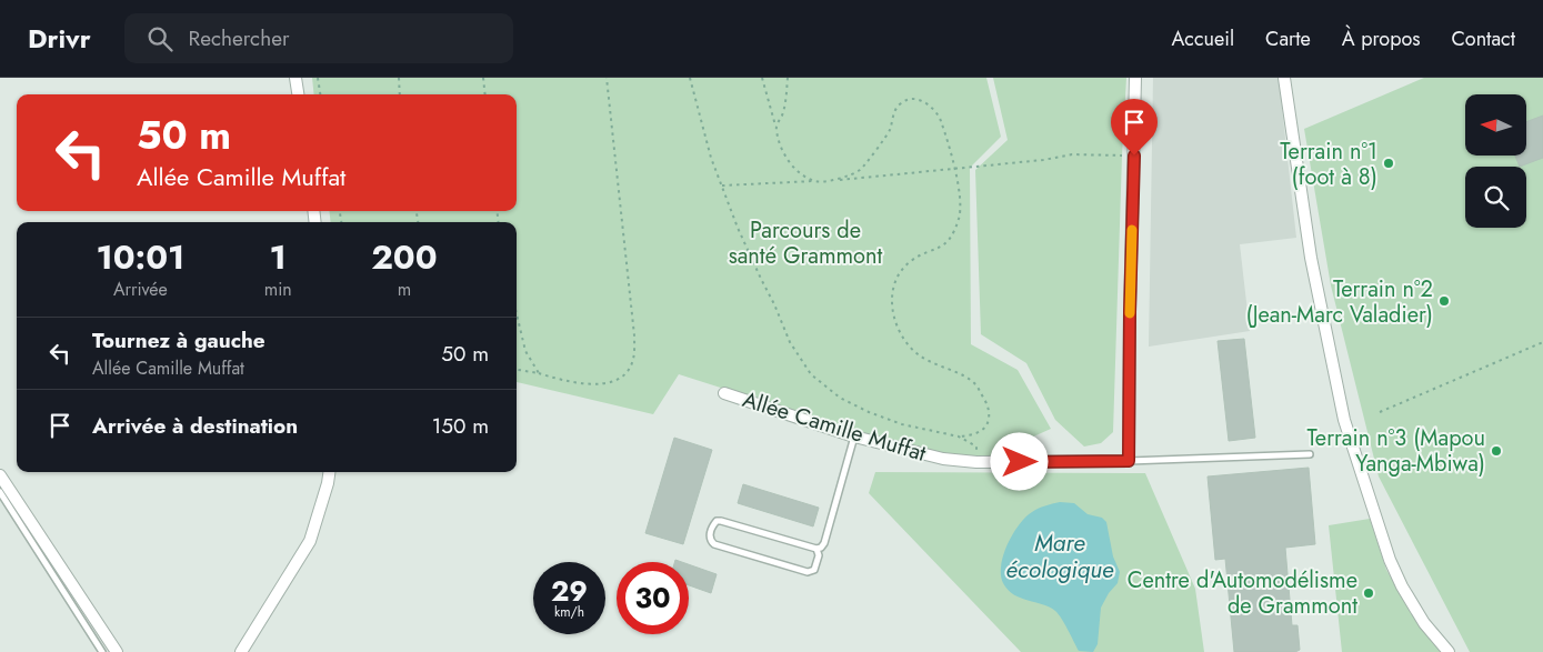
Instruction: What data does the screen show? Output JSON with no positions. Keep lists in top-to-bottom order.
{
  "streets": {
    "street": ["Allée Camille Muffat"]
  },
  "water": ["Mare écologique"],
  "parks": ["Parcours de santé Grammont"],
  "places": [
    "Terrain n°1 (foot à 8)",
    "Terrain n°2 (Jean-Marc Valadier)",
    "Terrain n°3 (Mapou Yanga-Mbiwa)",
    "Centre d'Automodélisme de Grammont"
  ],
  "north": "left",
  "page": {
    "header": "Drivr",
    "search": "Rechercher",
    "nav": [
      "Accueil",
      "Carte",
      "À propos",
      "Contact"
    ],
    "turn": ["50 m", "Allée Camille Muffat"],
    "eta": [
      "10:01",
      "Arrivée",
      "1",
      "min",
      "200",
      "m"
    ],
    "list": [
      {
        "name": "Tournez à gauche",
        "note": "Allée Camille Muffat",
        "value": "50 m"
      },
      {
        "name": "Arrivée à destination",
        "value": "150 m"
      }
    ],
    "speed": "29 km/h",
    "limit": "30"
  }
}
